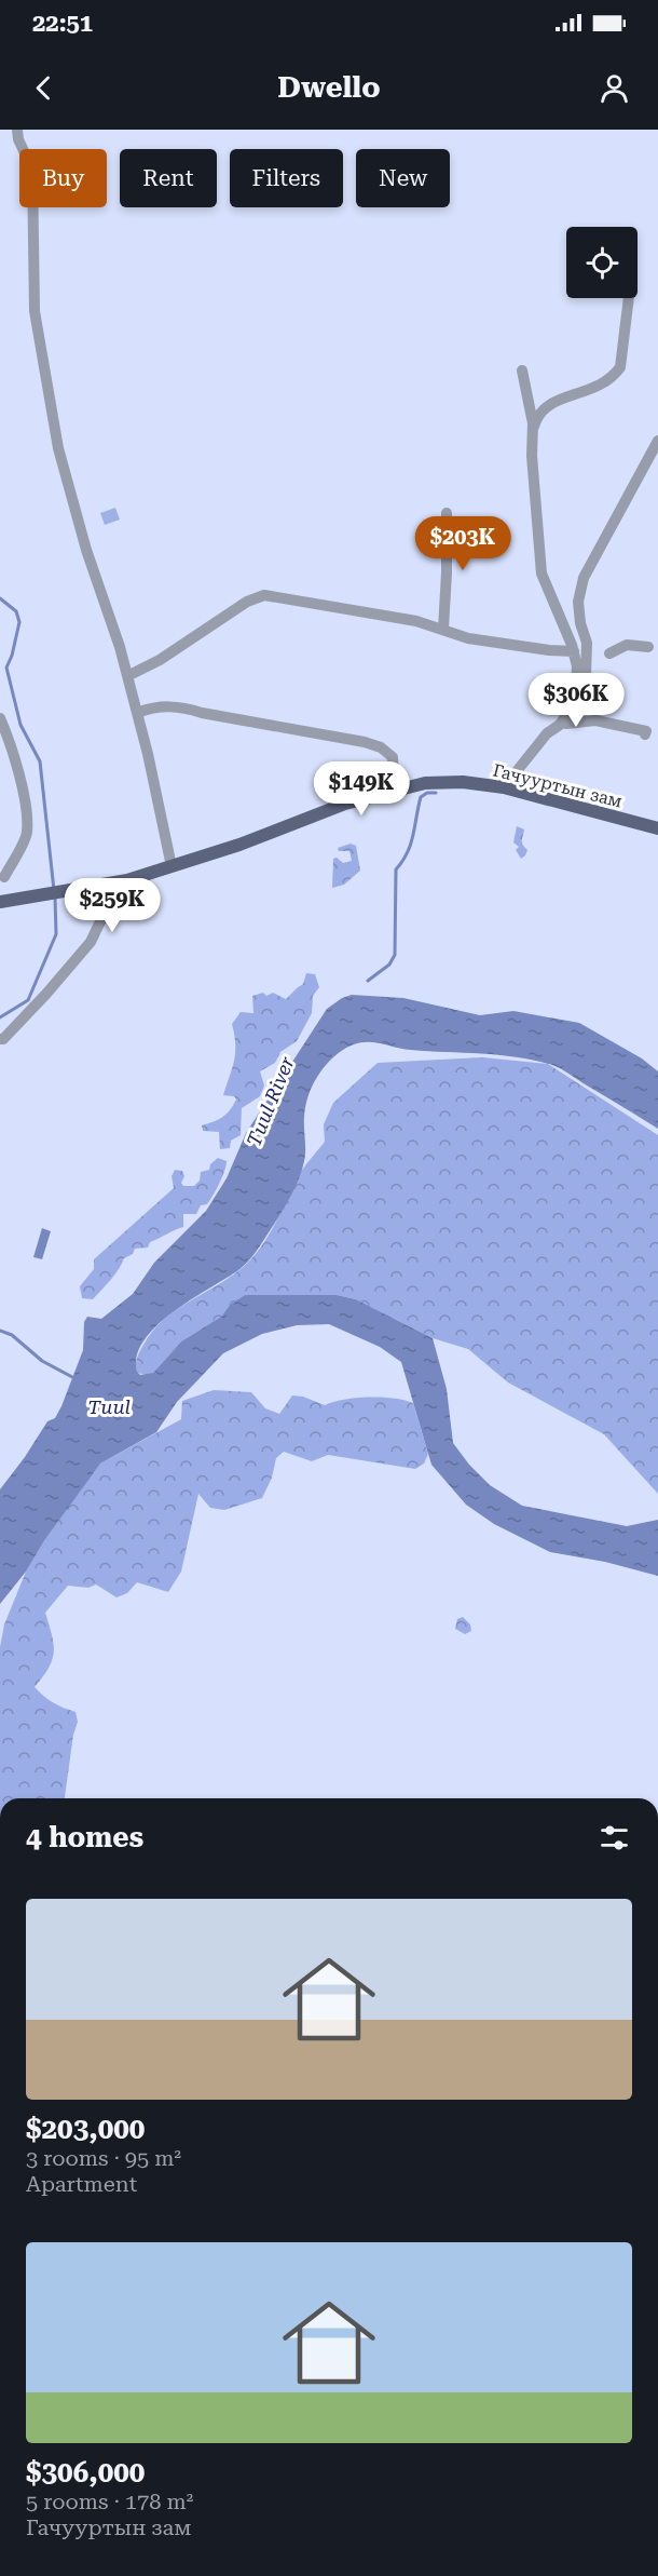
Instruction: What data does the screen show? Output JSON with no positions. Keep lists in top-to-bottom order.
{
  "streets": {
    "main road": ["Гачууртын зам"]
  },
  "water": ["Tuul River", "Tuul"],
  "page": {
    "status": "22:51",
    "header": "Dwello",
    "chip": [
      "Buy",
      "Rent",
      "Filters",
      "New"
    ],
    "price": [
      "$203K",
      "$306K",
      "$149K",
      "$259K"
    ],
    "heading": "4 homes",
    "list": [
      {
        "name": "$203,000",
        "note": "3 rooms · 95 m² · Apartment"
      },
      {
        "name": "$306,000",
        "note": "5 rooms · 178 m² · Гачууртын зам"
      }
    ]
  }
}
